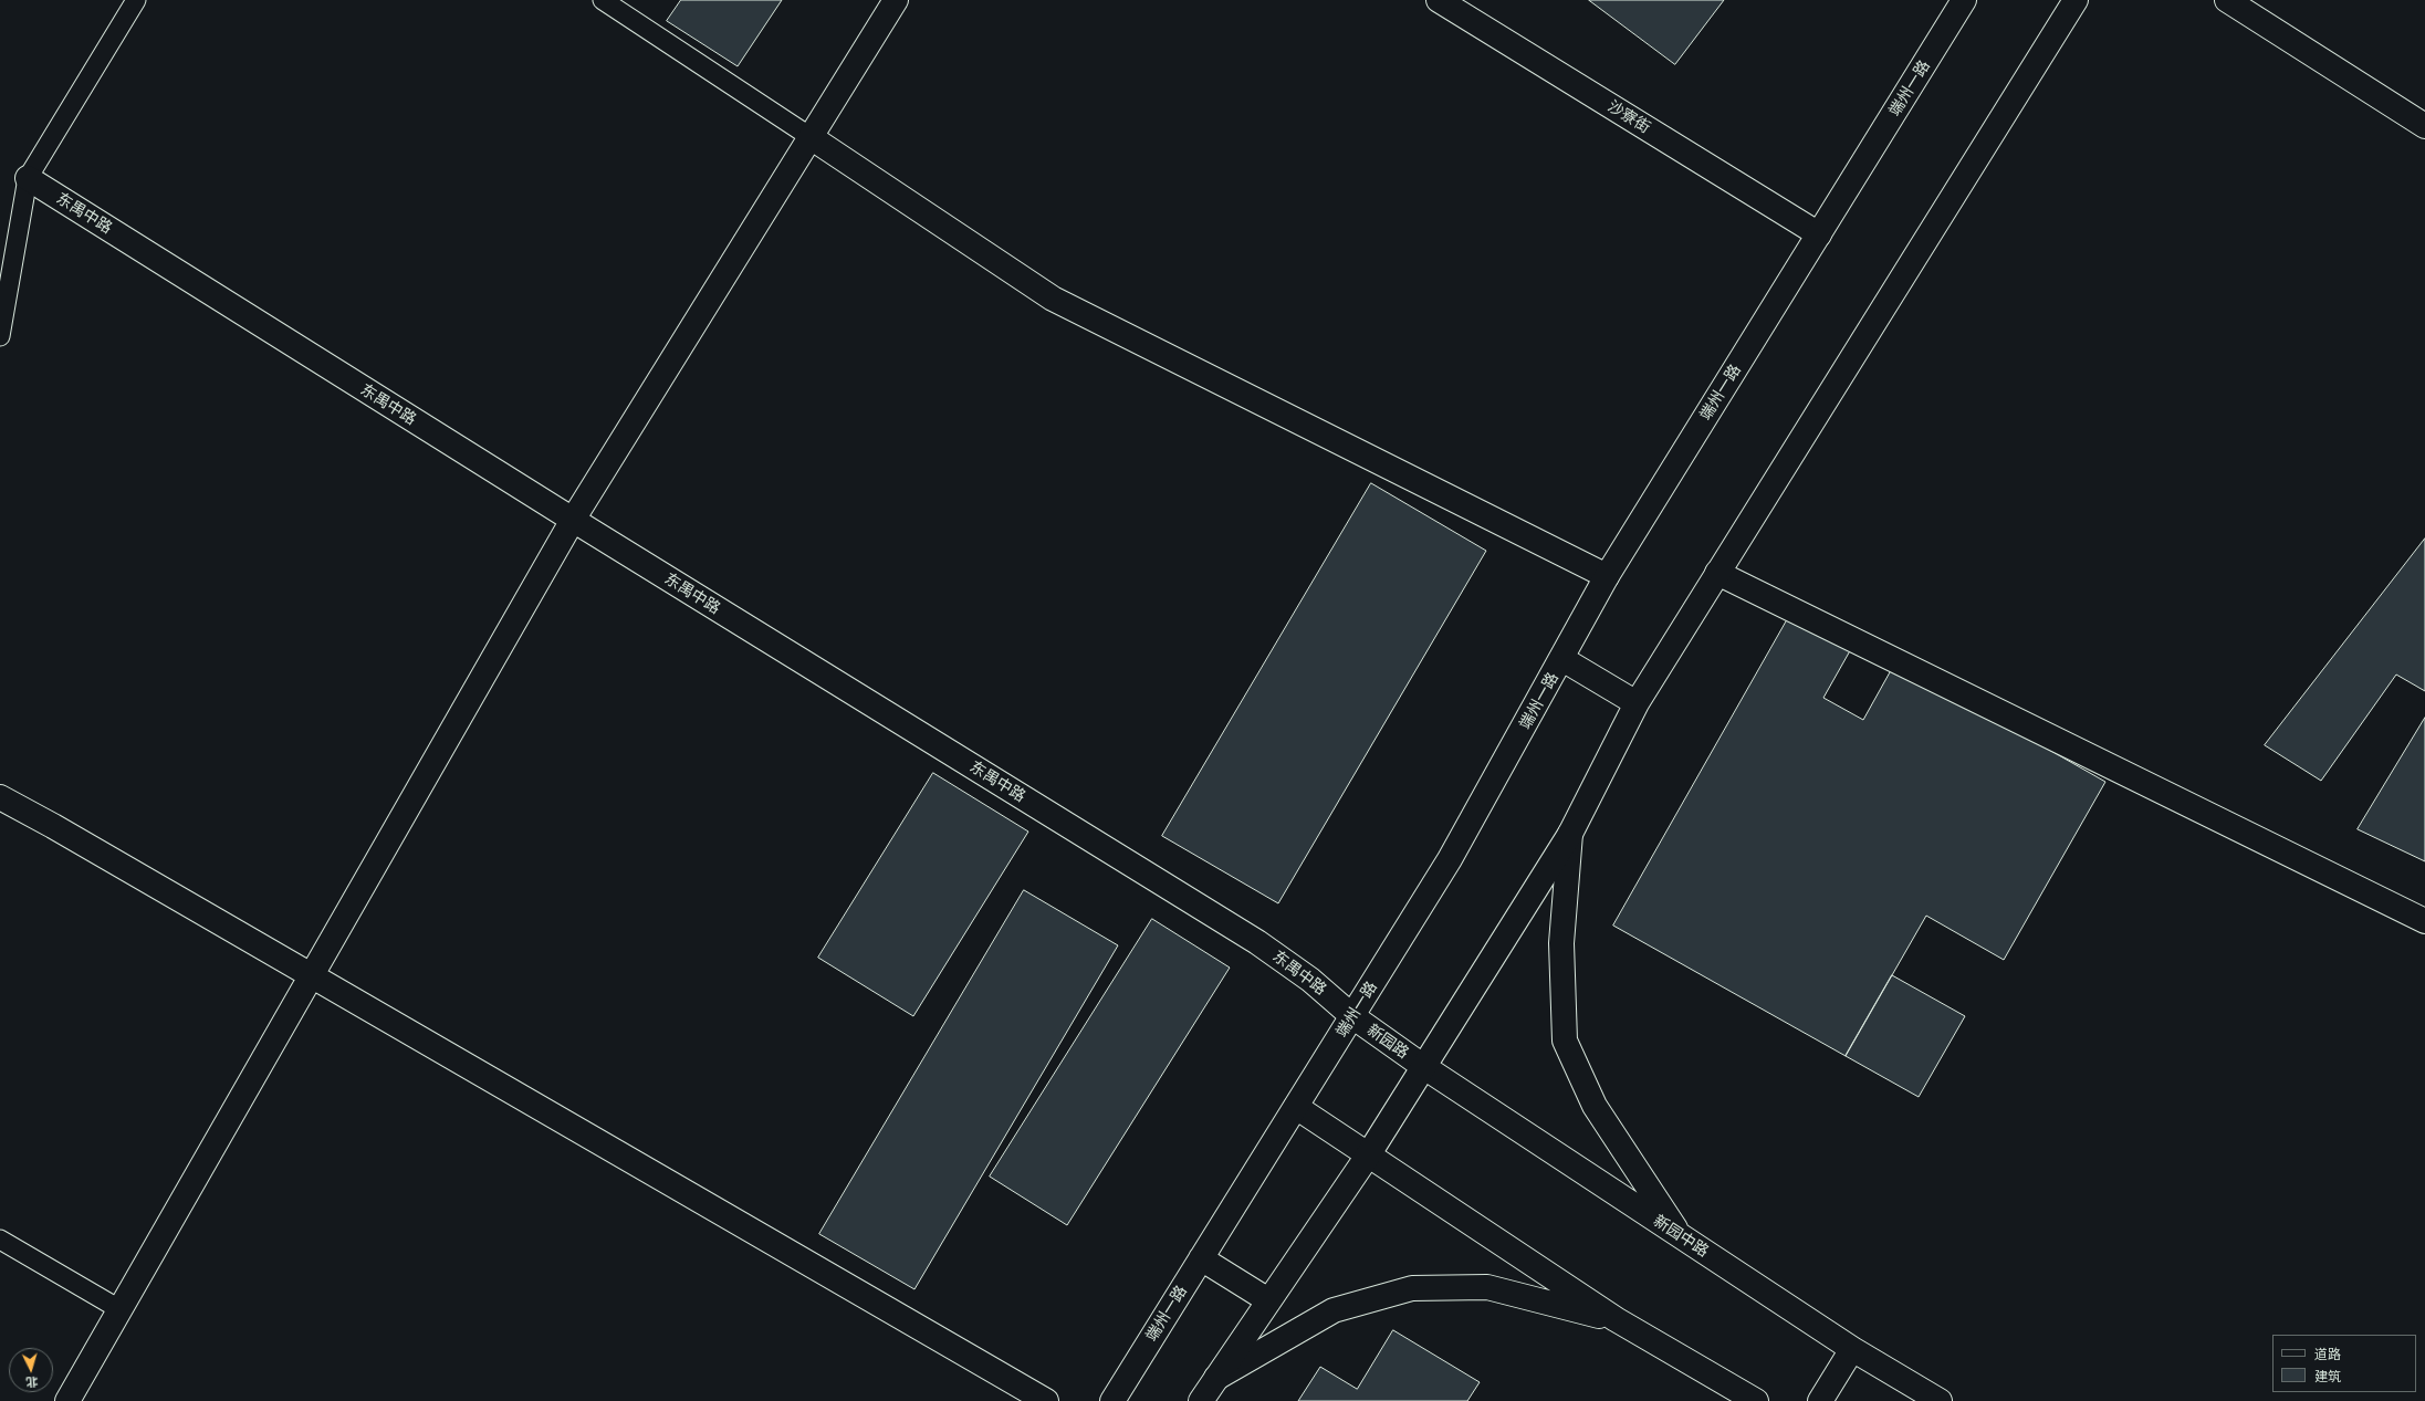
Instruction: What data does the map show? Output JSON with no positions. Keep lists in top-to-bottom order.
{
  "streets": {
    "street": [
      "端州一路",
      "沙寮街",
      "东禺中路",
      "新园路",
      "新园中路"
    ]
  },
  "crossings": [
    ["端州一路", "沙寮街"],
    ["端州一路", "东禺中路"],
    ["端州一路", "新园路"],
    ["东禺中路", "新园路"],
    ["新园路", "新园中路"]
  ],
  "legend": ["道路", "建筑"],
  "north": "bottom"
}
